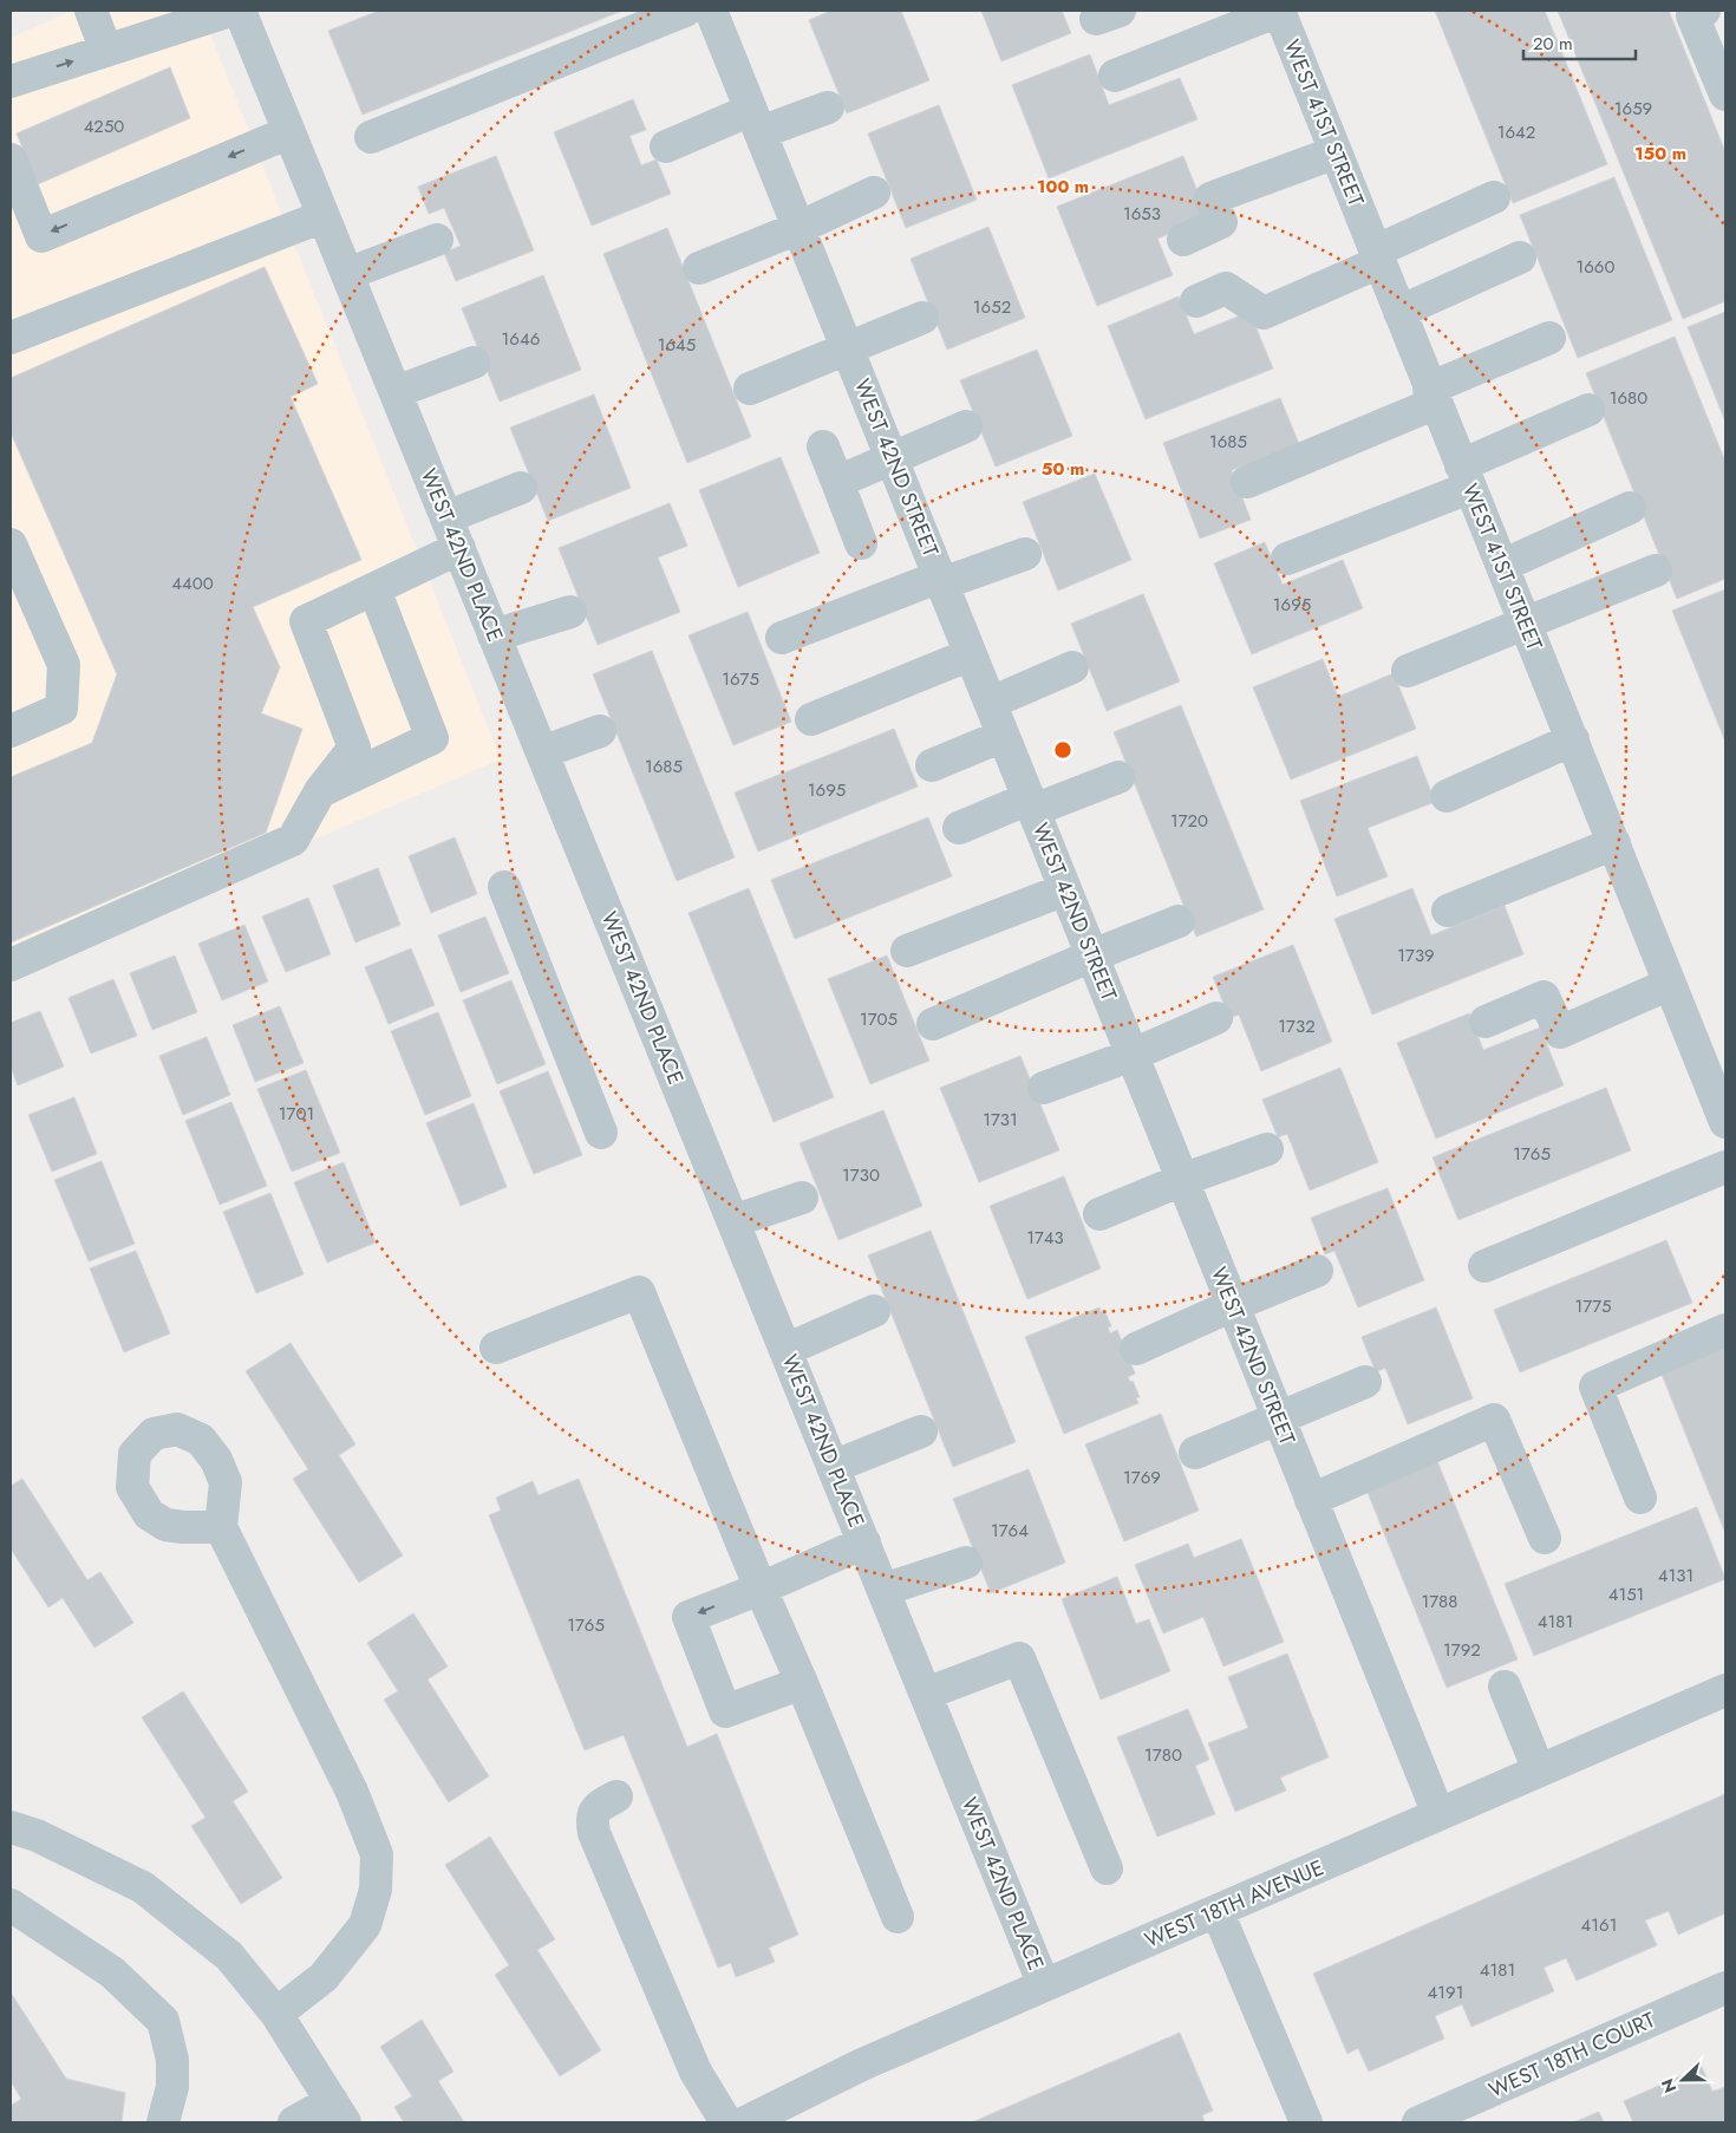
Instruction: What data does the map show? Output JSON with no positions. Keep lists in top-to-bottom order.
{
  "streets": {
    "street": [
      "WEST 41ST STREET",
      "WEST 42ND STREET",
      "WEST 42ND PLACE",
      "WEST 18TH AVENUE",
      "WEST 18TH COURT"
    ]
  },
  "crossings": [
    ["WEST 42ND STREET", "WEST 18TH AVENUE"],
    ["WEST 42ND PLACE", "WEST 18TH AVENUE"]
  ],
  "house_numbers": [
    "1659",
    "4250",
    "1642",
    "1653",
    "1660",
    "1652",
    "1646",
    "1645",
    "1680",
    "1685",
    "4400",
    "1695",
    "1675",
    "1685",
    "1695",
    "1720",
    "1739",
    "1705",
    "1732",
    "1701",
    "1731",
    "1765",
    "1730",
    "1743",
    "1775",
    "1769",
    "1764",
    "4131",
    "4151",
    "1788",
    "4181",
    "1765",
    "1792",
    "1780",
    "4161",
    "4181",
    "4191"
  ],
  "scale_bar": "20 m",
  "north": "left",
  "rings": ["150 m", "100 m", "50 m"]
}
